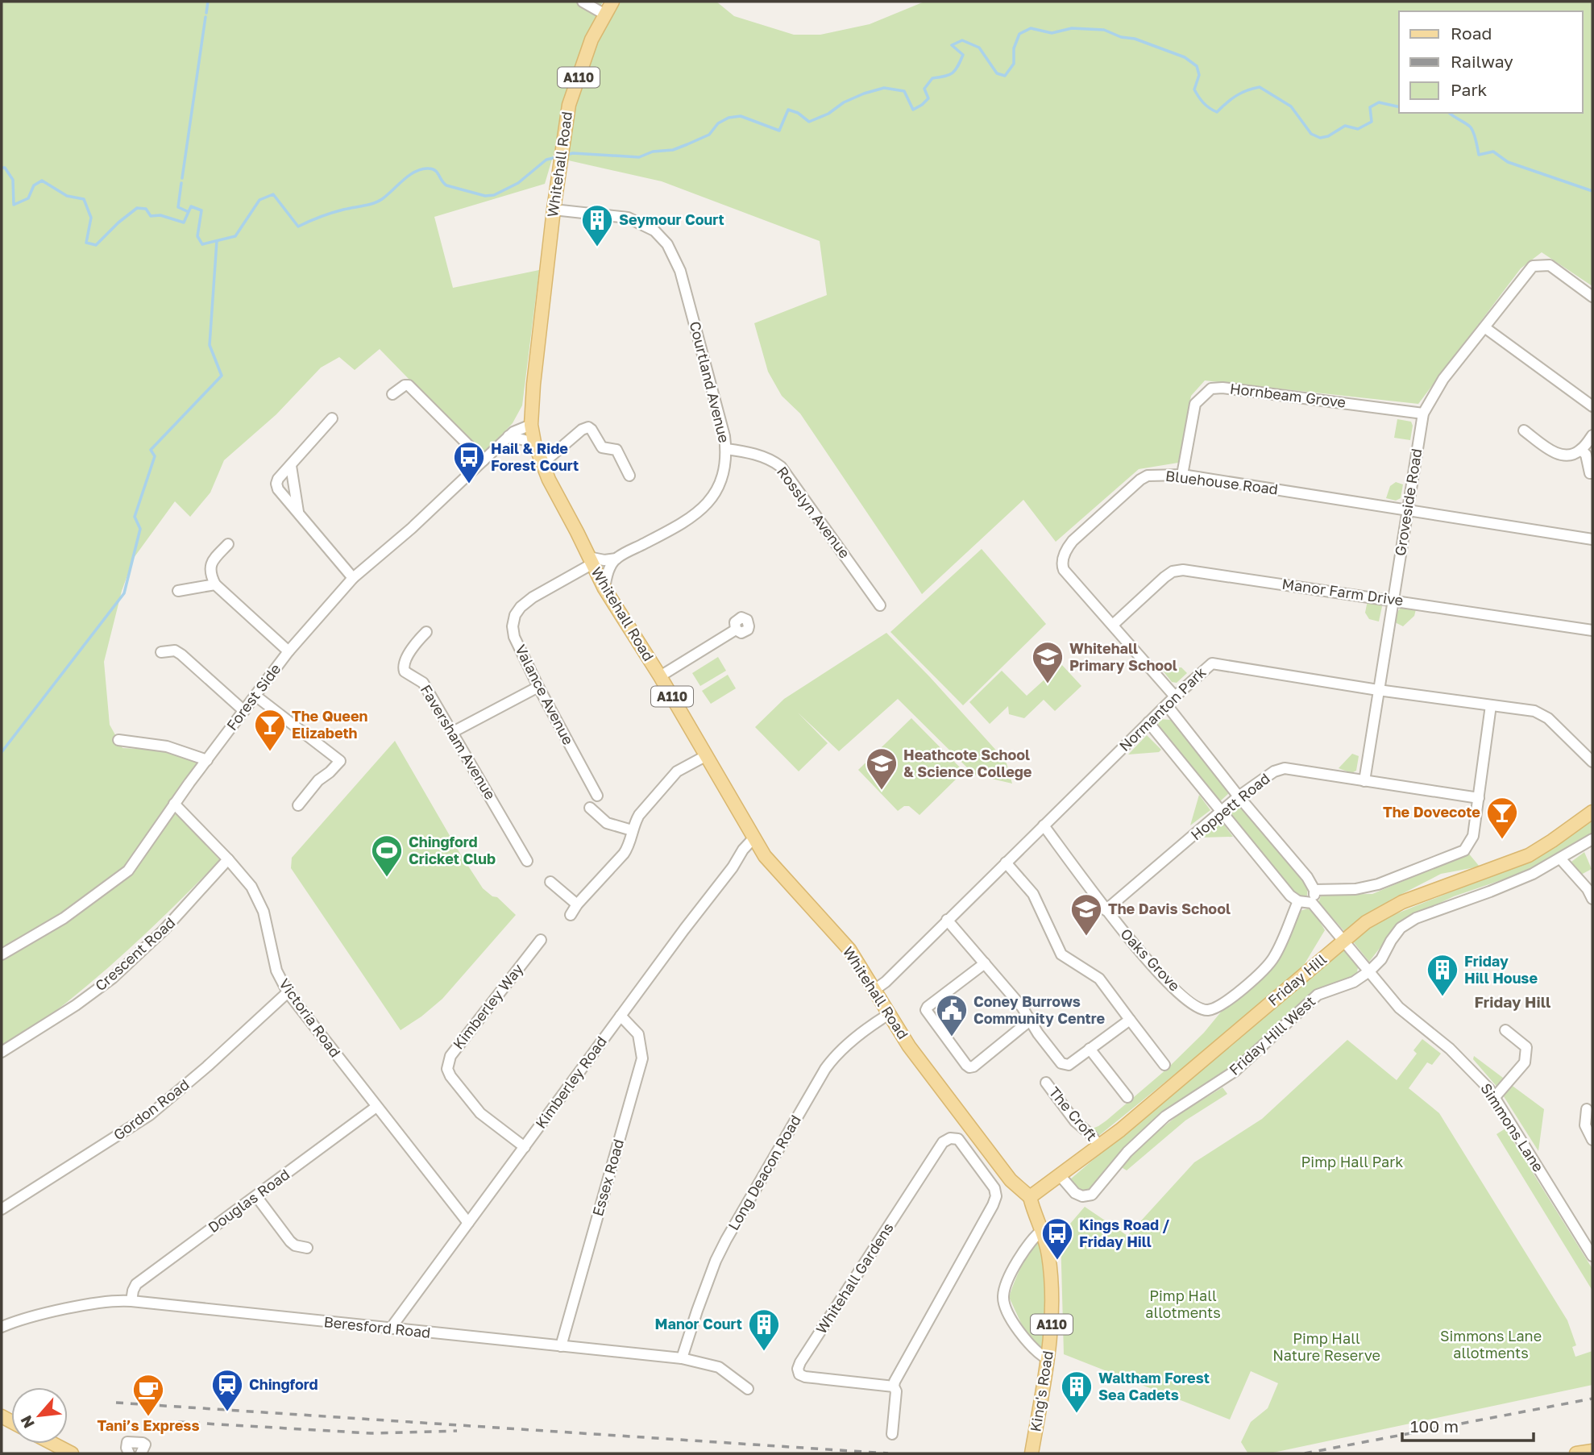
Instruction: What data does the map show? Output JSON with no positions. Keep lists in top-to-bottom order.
{
  "streets": {
    "main road": [
      "A110",
      "Whitehall Road",
      "Friday Hill",
      "King's Road"
    ],
    "street": [
      "Courtland Avenue",
      "Hornbeam Grove",
      "Bluehouse Road",
      "Groveside Road",
      "Rosslyn Avenue",
      "Manor Farm Drive",
      "Valance Avenue",
      "Forest Side",
      "Normanton Park",
      "Faversham Avenue",
      "Hoppett Road",
      "Crescent Road",
      "Oaks Grove",
      "Kimberley Way",
      "Victoria Road",
      "Friday Hill West",
      "Kimberley Road",
      "Gordon Road",
      "The Croft",
      "Simmons Lane",
      "Long Deacon Road",
      "Essex Road",
      "Douglas Road",
      "Whitehall Gardens",
      "Beresford Road"
    ]
  },
  "crossings": [
    ["Whitehall Road", "Courtland Avenue"],
    ["Whitehall Road", "Valance Avenue"],
    ["Whitehall Road", "Forest Side"],
    ["Whitehall Road", "Normanton Park"],
    ["Whitehall Road", "Friday Hill"],
    ["Whitehall Road", "Kimberley Road"],
    ["Whitehall Road", "Long Deacon Road"],
    ["Whitehall Road", "King's Road"],
    ["Courtland Avenue", "Rosslyn Avenue"],
    ["Hornbeam Grove", "Bluehouse Road"],
    ["Hornbeam Grove", "Groveside Road"],
    ["Bluehouse Road", "Groveside Road"],
    ["Bluehouse Road", "Manor Farm Drive"],
    ["Bluehouse Road", "Normanton Park"],
    ["Groveside Road", "Manor Farm Drive"],
    ["Groveside Road", "Normanton Park"],
    ["Groveside Road", "Hoppett Road"],
    ["Forest Side", "Victoria Road"],
    ["Normanton Park", "Oaks Grove"],
    ["Hoppett Road", "Oaks Grove"],
    ["Crescent Road", "Victoria Road"],
    ["Friday Hill", "Friday Hill West"],
    ["Friday Hill", "The Croft"],
    ["Friday Hill", "Simmons Lane"],
    ["Friday Hill", "King's Road"],
    ["Kimberley Way", "Kimberley Road"],
    ["Victoria Road", "Kimberley Road"],
    ["Victoria Road", "Gordon Road"],
    ["Victoria Road", "Douglas Road"],
    ["Friday Hill West", "Simmons Lane"],
    ["Kimberley Road", "Essex Road"],
    ["Kimberley Road", "Beresford Road"],
    ["Long Deacon Road", "Beresford Road"],
    ["Essex Road", "Beresford Road"],
    ["Douglas Road", "Beresford Road"]
  ],
  "districts": ["Friday Hill"],
  "parks": [
    "Pimp Hall Park",
    "Pimp Hall allotments",
    "Simmons Lane allotments",
    "Pimp Hall Nature Reserve"
  ],
  "places": {
    "building": [
      "Seymour Court",
      "Friday Hill House",
      "Manor Court",
      "Waltham Forest Sea Cadets"
    ],
    "bus stop": ["Hail & Ride Forest Court", "Kings Road / Friday Hill"],
    "school or university": ["Whitehall Primary School", "Heathcote School & Science College", "The Davis School"],
    "bar": ["The Queen Elizabeth", "The Dovecote"],
    "sports": ["Chingford Cricket Club"],
    "public building": ["Coney Burrows Community Centre"],
    "station": ["Chingford"],
    "cafe": ["Tani’s Express"]
  },
  "legend": ["Road", "Railway", "Park"],
  "scale_bar": "100 m",
  "north": "bottom left"
}
